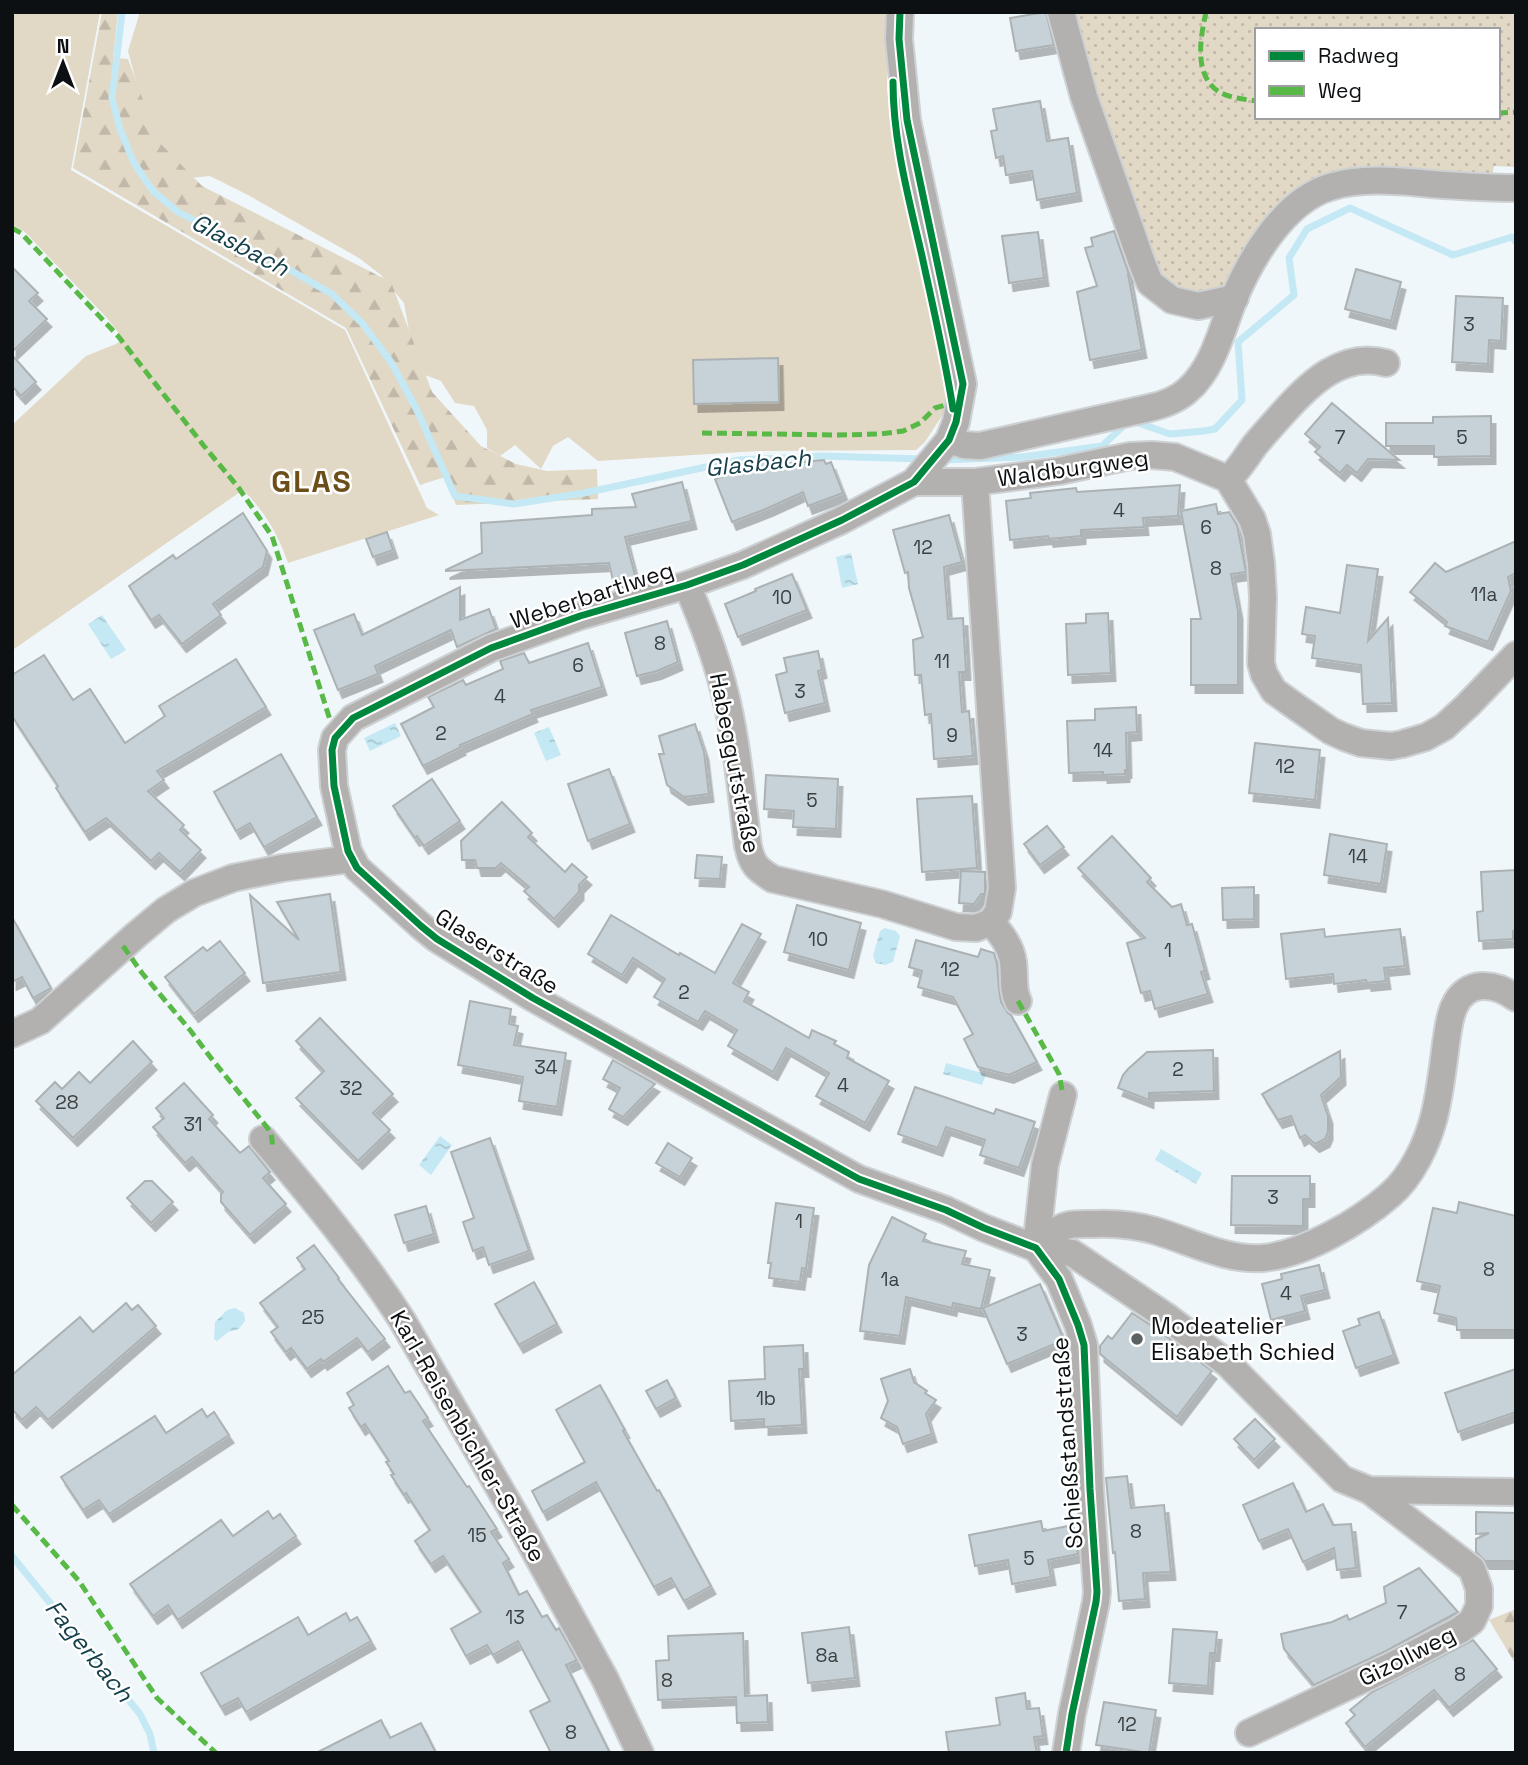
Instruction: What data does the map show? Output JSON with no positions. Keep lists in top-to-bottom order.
{
  "streets": {
    "street": [
      "Waldburgweg",
      "Weberbartlweg",
      "Habeggutstraße",
      "Glaserstraße",
      "Karl-Reisenbichler-Straße",
      "Schießstandstraße",
      "Gizollweg"
    ]
  },
  "crossings": [
    ["Waldburgweg", "Weberbartlweg"],
    ["Weberbartlweg", "Habeggutstraße"],
    ["Weberbartlweg", "Glaserstraße"],
    ["Glaserstraße", "Schießstandstraße"],
    ["Glaserstraße", "Gizollweg"],
    ["Schießstandstraße", "Gizollweg"]
  ],
  "districts": ["GLAS"],
  "water": ["Glasbach", "Fagerbach"],
  "places": ["Modeatelier Elisabeth Schied"],
  "house_numbers": [
    "3",
    "7",
    "5",
    "4",
    "6",
    "12",
    "8",
    "11a",
    "10",
    "8",
    "11",
    "6",
    "3",
    "4",
    "2",
    "9",
    "14",
    "12",
    "5",
    "14",
    "10",
    "1",
    "12",
    "2",
    "34",
    "2",
    "4",
    "32",
    "28",
    "31",
    "3",
    "1",
    "8",
    "1a",
    "4",
    "25",
    "3",
    "1b",
    "8",
    "15",
    "5",
    "7",
    "13",
    "8a",
    "8",
    "8",
    "12",
    "8"
  ],
  "legend": ["Radweg", "Weg"],
  "north": "top"
}
